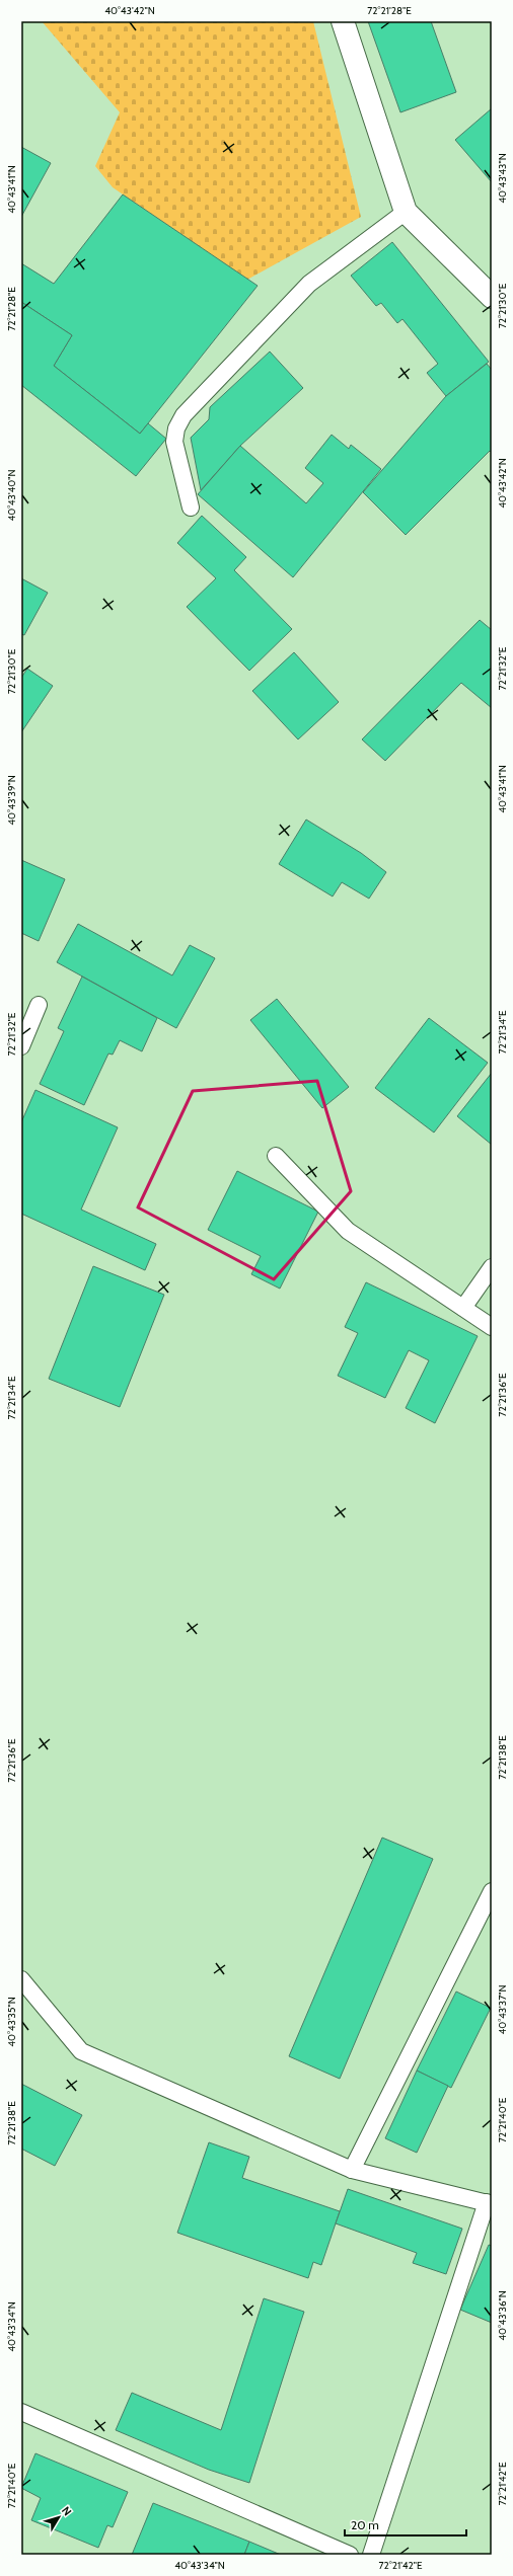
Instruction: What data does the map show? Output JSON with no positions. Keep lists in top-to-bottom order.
{
  "scale_bar": "20 m",
  "north": "top right",
  "coordinates": [
    "40°43'42\"N",
    "72°21'28\"E",
    "40°43'43\"N",
    "40°43'41\"N",
    "72°21'30\"E",
    "40°43'40\"N",
    "72°21'32\"E",
    "40°43'39\"N",
    "72°21'34\"E",
    "72°21'36\"E",
    "72°21'38\"E",
    "40°43'37\"N",
    "40°43'35\"N",
    "72°21'40\"E",
    "40°43'36\"N",
    "40°43'34\"N",
    "72°21'42\"E"
  ]
}
